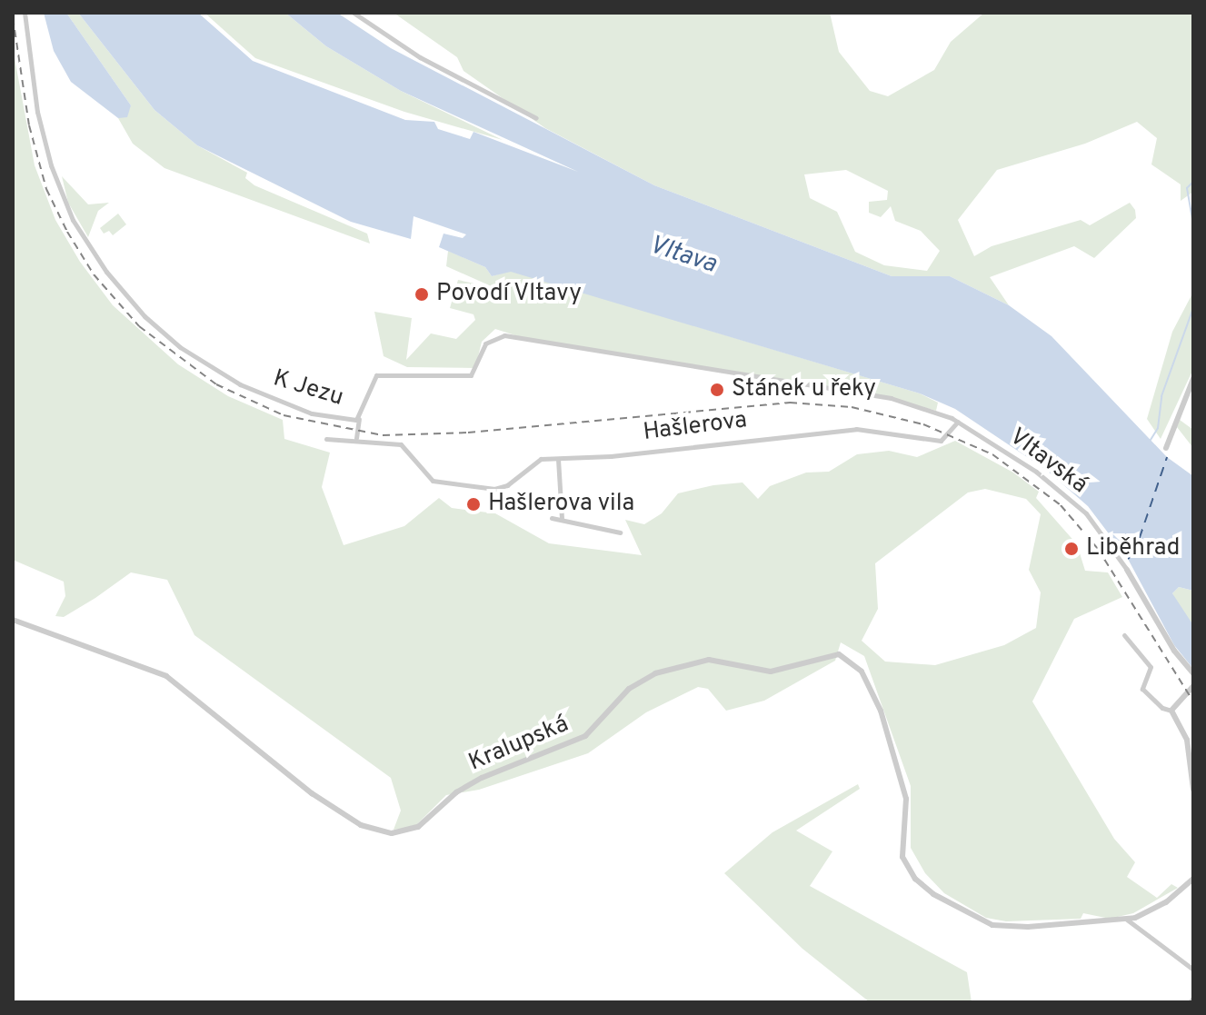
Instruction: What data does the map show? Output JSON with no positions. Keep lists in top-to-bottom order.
{
  "streets": {
    "street": [
      "K Jezu",
      "Hašlerova",
      "Vltavská",
      "Kralupská"
    ]
  },
  "crossings": [
    ["K Jezu", "Vltavská"],
    ["Hašlerova", "Vltavská"]
  ],
  "water": ["Vltava"],
  "places": [
    "Povodí Vltavy",
    "Stánek u řeky",
    "Hašlerova vila",
    "Liběhrad"
  ]
}
